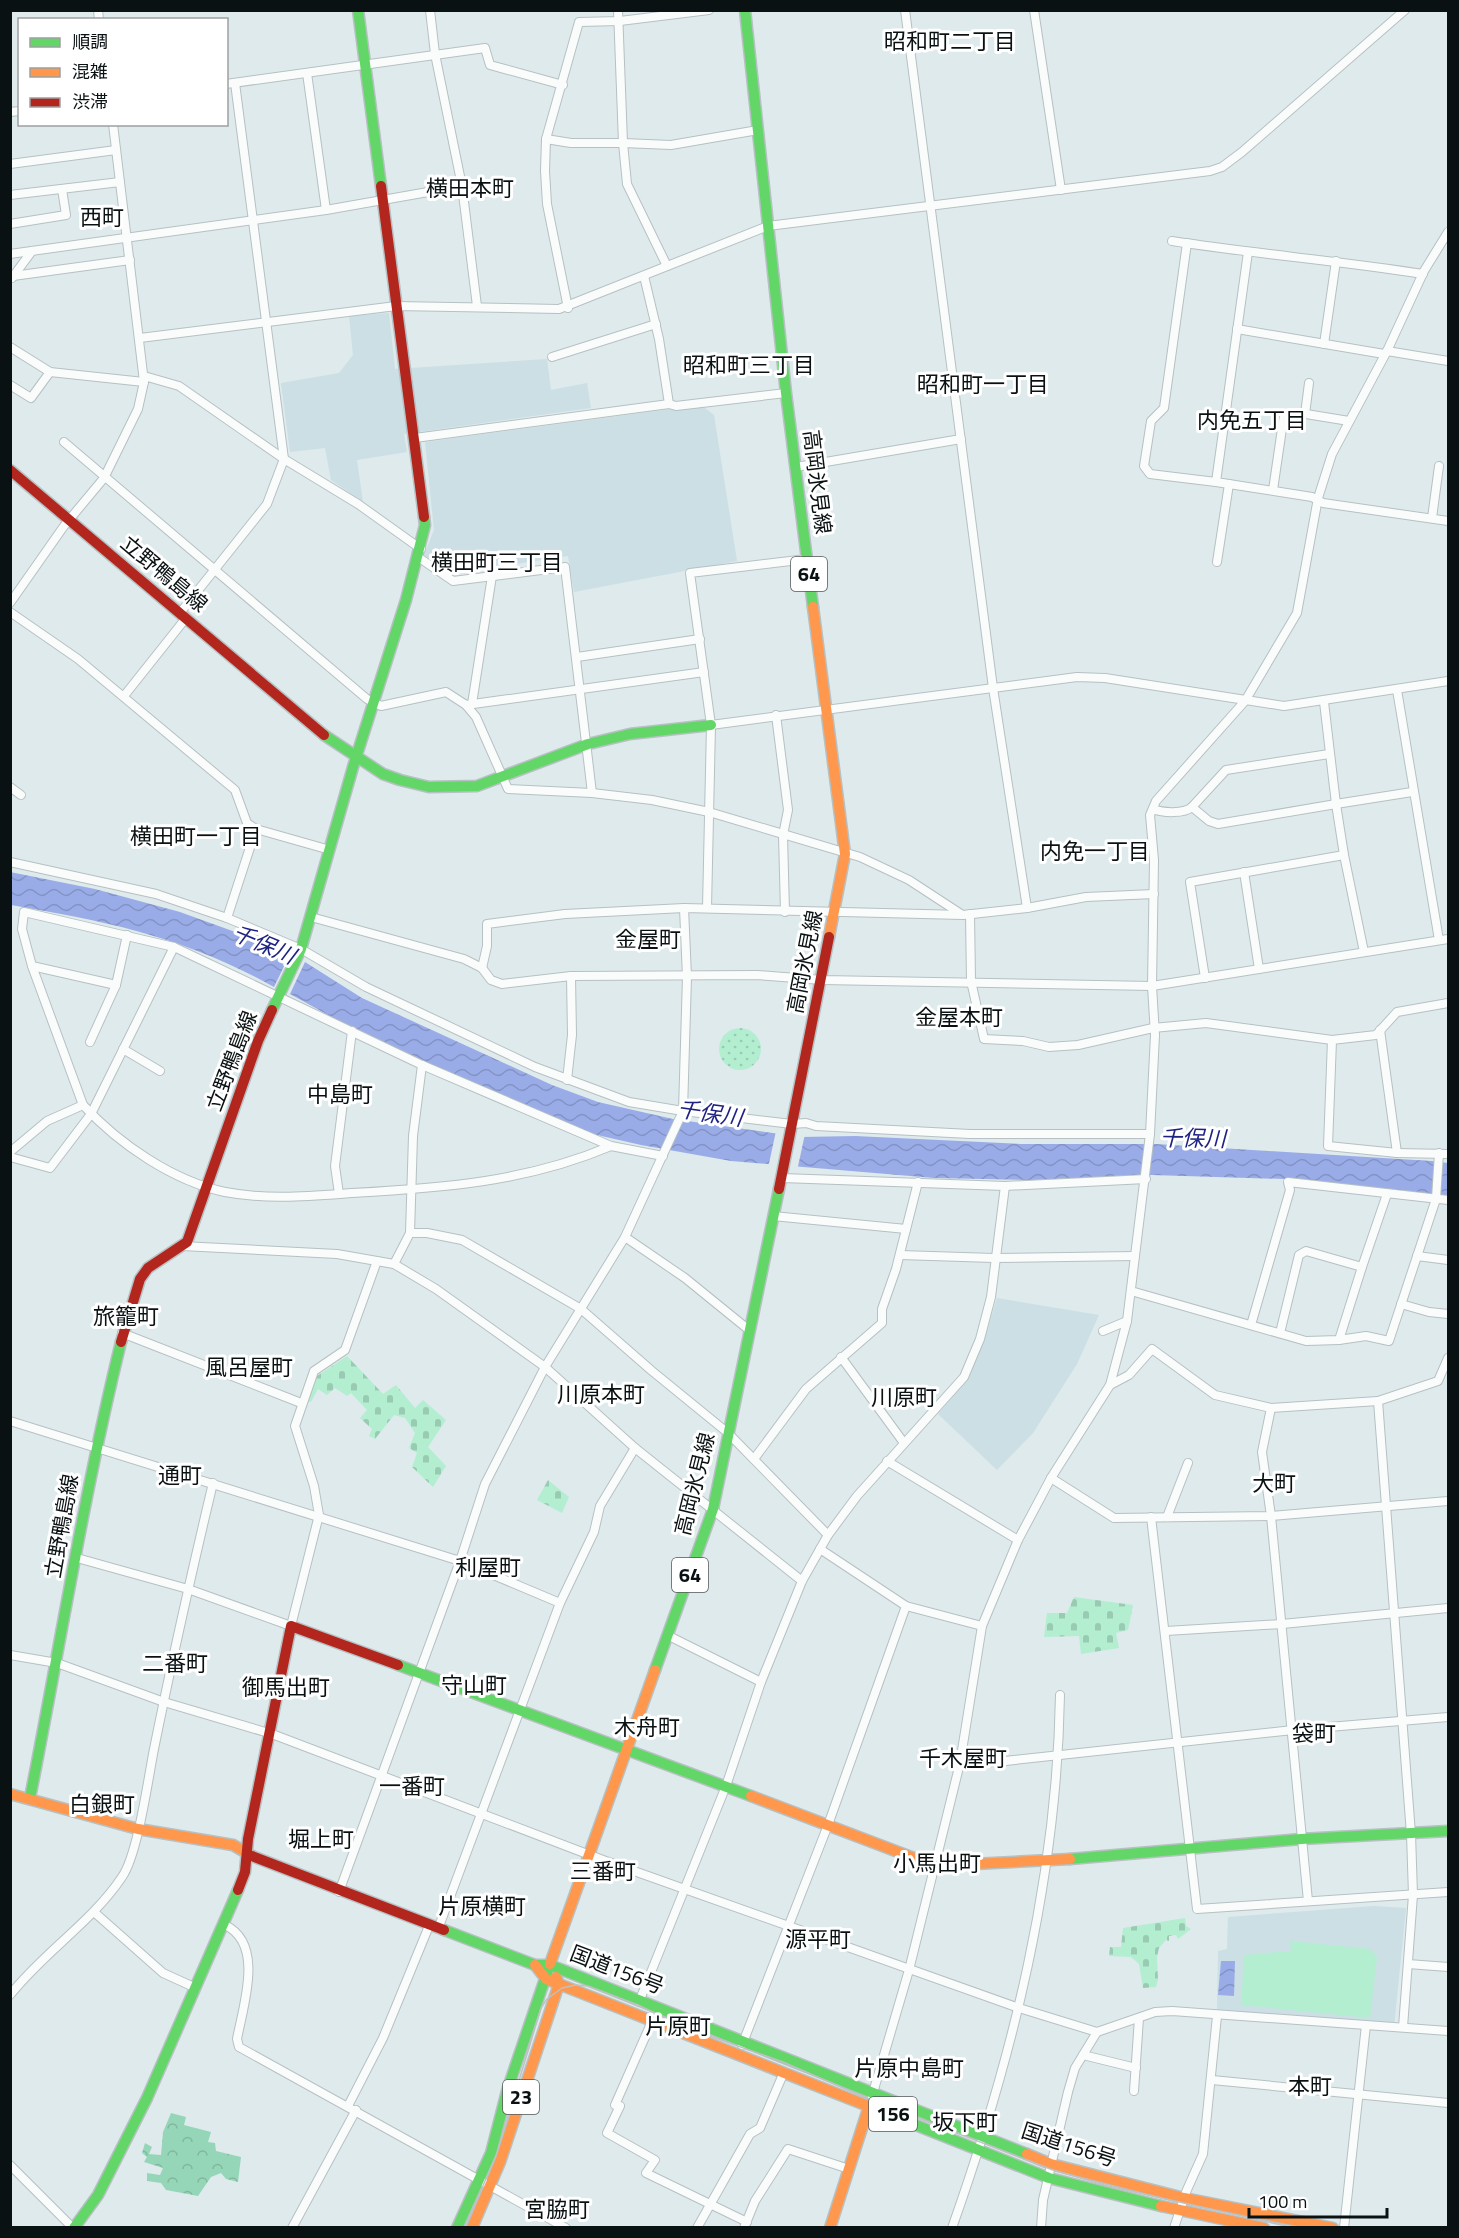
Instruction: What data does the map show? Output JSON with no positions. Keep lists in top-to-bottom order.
{
  "streets": {
    "main road": [
      "高岡氷見線",
      "立野鴨島線",
      "64",
      "国道156号",
      "23",
      "156"
    ]
  },
  "crossings": [
    ["高岡氷見線", "64"],
    ["高岡氷見線", "国道156号"],
    ["高岡氷見線", "23"],
    ["立野鴨島線", "国道156号"],
    ["国道156号", "23"]
  ],
  "districts": [
    "昭和町二丁目",
    "横田本町",
    "西町",
    "昭和町三丁目",
    "昭和町一丁目",
    "内免五丁目",
    "横田町三丁目",
    "横田町一丁目",
    "内免一丁目",
    "金屋町",
    "金屋本町",
    "中島町",
    "旅籠町",
    "風呂屋町",
    "川原本町",
    "川原町",
    "通町",
    "大町",
    "利屋町",
    "二番町",
    "守山町",
    "御馬出町",
    "木舟町",
    "袋町",
    "千木屋町",
    "一番町",
    "白銀町",
    "堀上町",
    "小馬出町",
    "三番町",
    "片原横町",
    "源平町",
    "片原町",
    "片原中島町",
    "本町",
    "坂下町",
    "宮脇町"
  ],
  "water": ["千保川"],
  "legend": ["順調", "混雑", "渋滞"],
  "scale_bar": "100 m"
}
